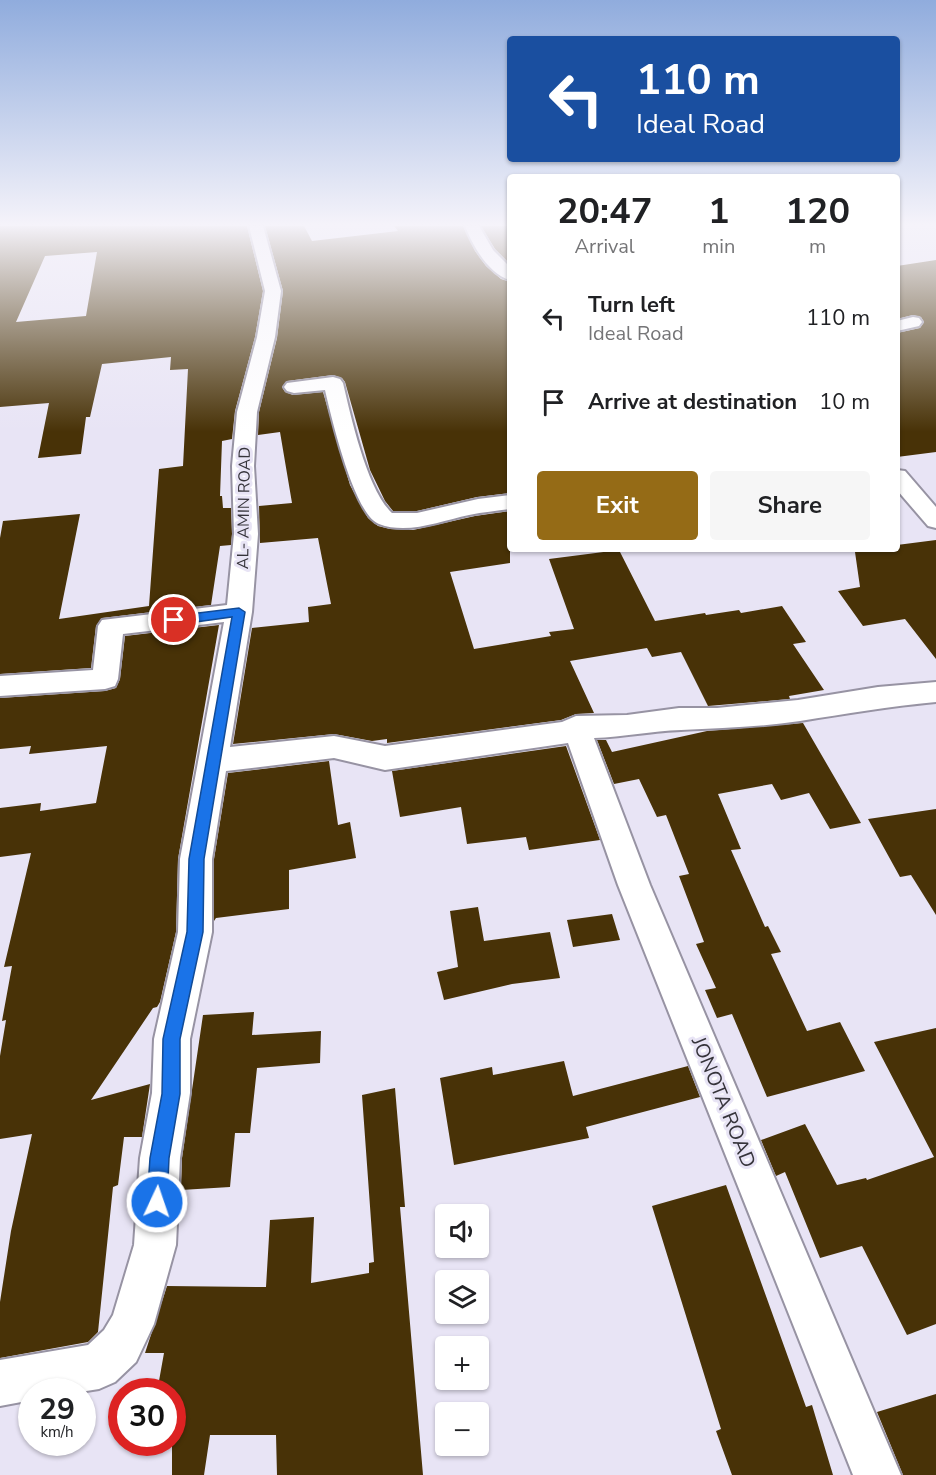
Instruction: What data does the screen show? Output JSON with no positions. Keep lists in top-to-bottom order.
{
  "streets": {
    "street": ["AL- AMIN ROAD", "JONOTA ROAD"]
  },
  "page": {
    "turn": ["110 m", "Ideal Road"],
    "eta": [
      "20:47",
      "Arrival",
      "1",
      "min",
      "120",
      "m"
    ],
    "list": [
      {
        "name": "Turn left",
        "note": "Ideal Road",
        "value": "110 m"
      },
      {
        "name": "Arrive at destination",
        "value": "10 m"
      }
    ],
    "buttons": ["Exit", "Share"],
    "map_buttons": ["+", "−"],
    "speed": "29 km/h",
    "limit": "30"
  }
}
